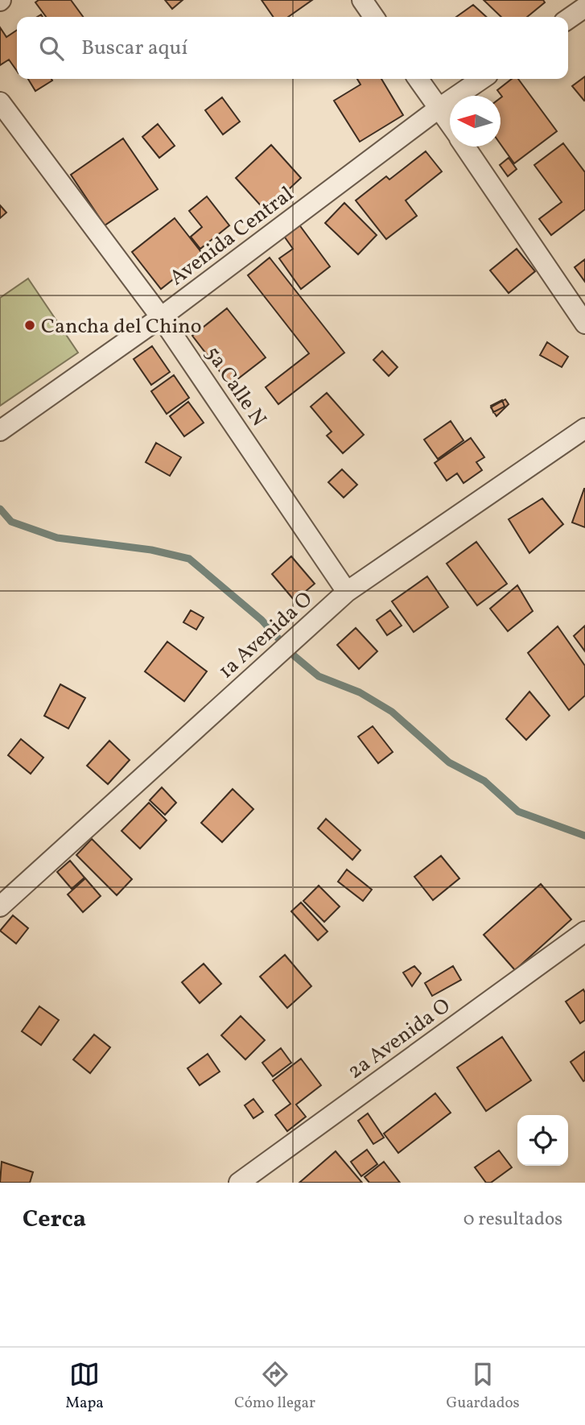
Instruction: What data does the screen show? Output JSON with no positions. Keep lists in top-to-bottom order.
{
  "streets": {
    "street": [
      "Avenida Central",
      "5a Calle N",
      "1a Avenida O",
      "2a Avenida O"
    ]
  },
  "crossings": [
    ["Avenida Central", "5a Calle N"],
    ["5a Calle N", "1a Avenida O"]
  ],
  "places": ["Cancha del Chino"],
  "north": "left",
  "page": {
    "search": "Buscar aquí",
    "heading": ["Cerca", "0 resultados"],
    "nav": ["Mapa", "Cómo llegar", "Guardados"]
  }
}
